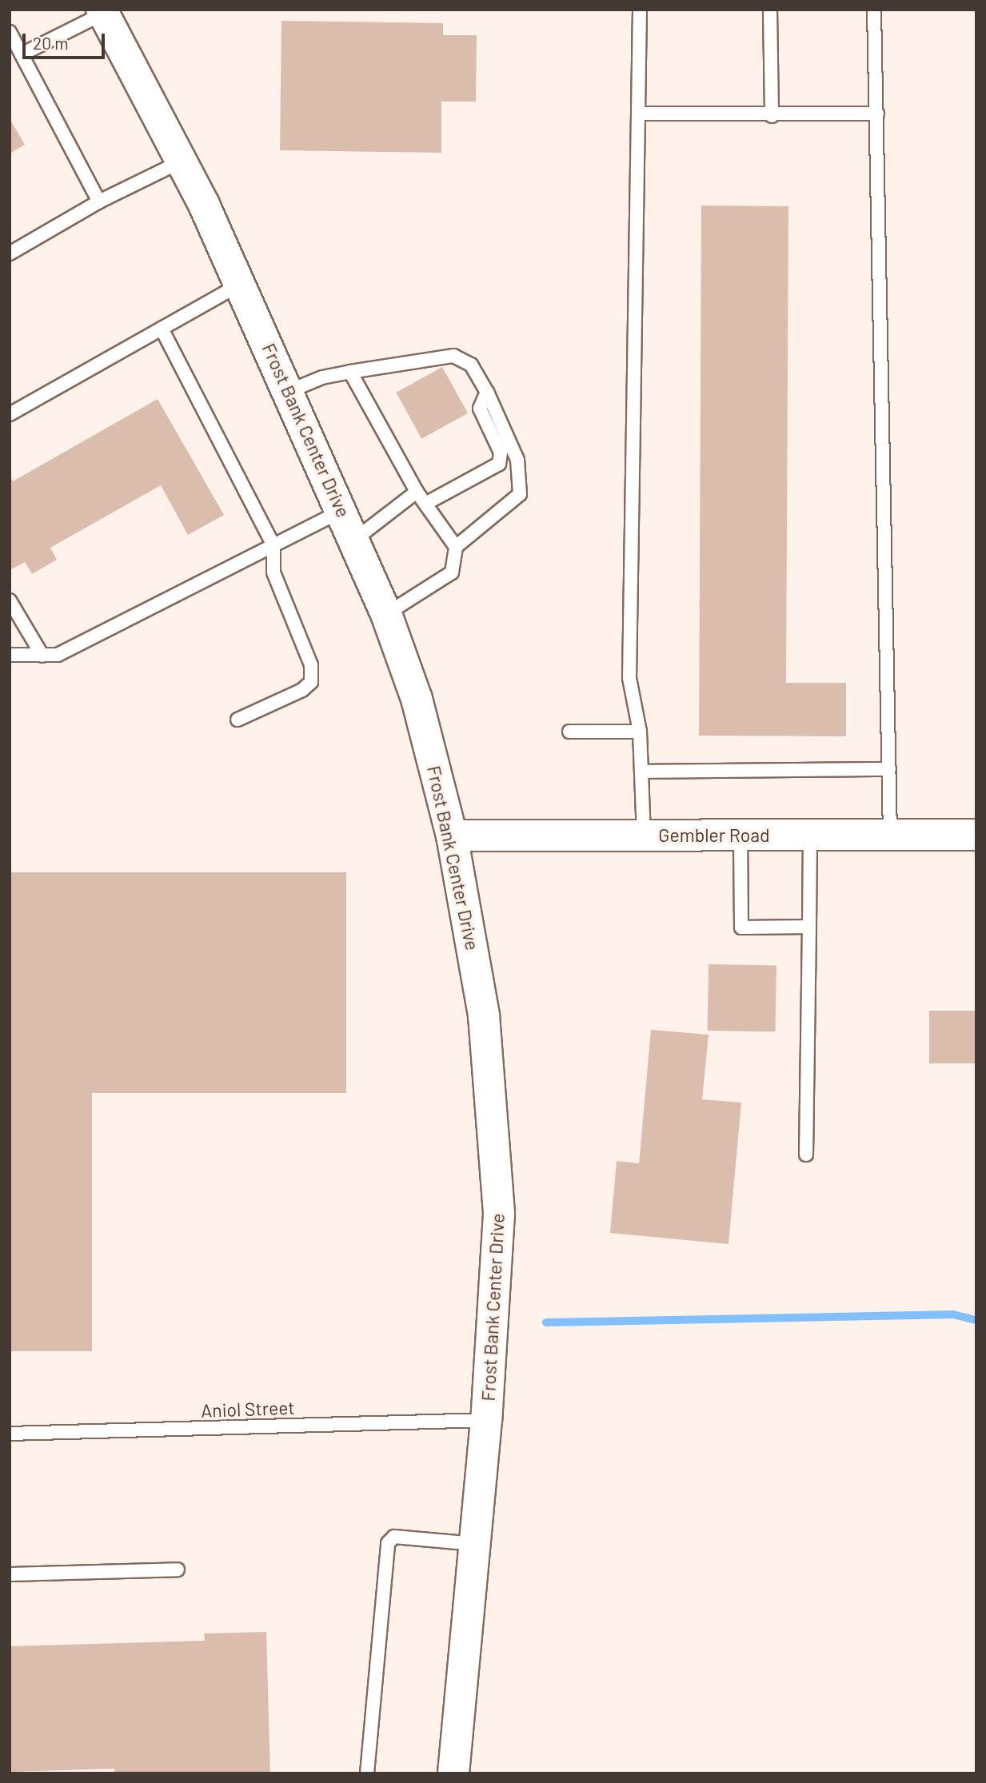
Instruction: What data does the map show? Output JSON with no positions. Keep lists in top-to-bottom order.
{
  "streets": {
    "main road": ["Frost Bank Center Drive", "Gembler Road"],
    "lane": ["Aniol Street"]
  },
  "crossings": [
    ["Frost Bank Center Drive", "Gembler Road"],
    ["Frost Bank Center Drive", "Aniol Street"]
  ],
  "scale_bar": "20 m"
}
